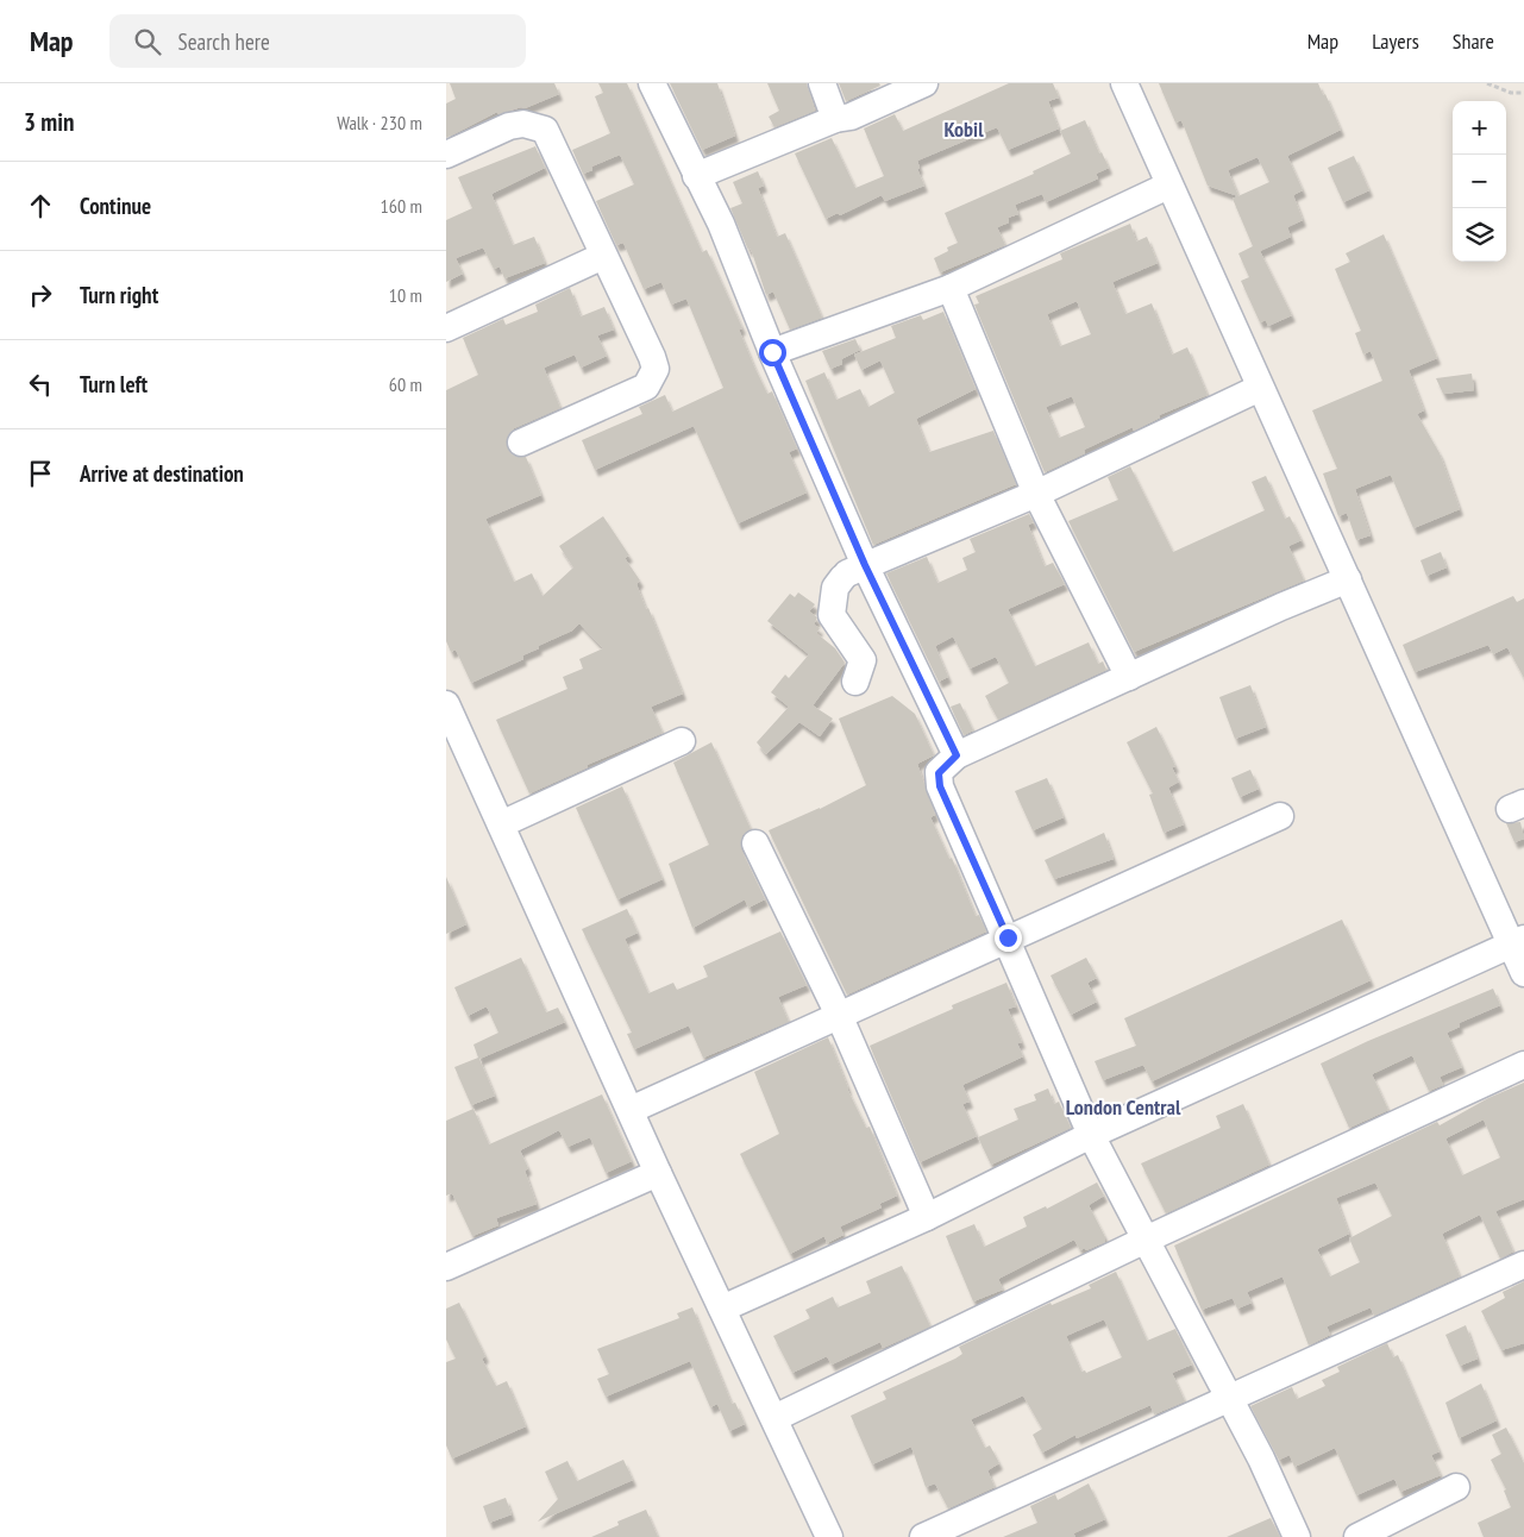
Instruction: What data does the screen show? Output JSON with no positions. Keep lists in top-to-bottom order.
{
  "districts": ["Kobil", "London Central"],
  "page": {
    "header": "Map",
    "search": "Search here",
    "nav": ["Map", "Layers", "Share"],
    "heading": ["3 min", "Walk · 230 m"],
    "map_buttons": ["+", "−"],
    "list": [
      ["Continue", "160 m"],
      ["Turn right", "10 m"],
      ["Turn left", "60 m"],
      "Arrive at destination"
    ]
  }
}
